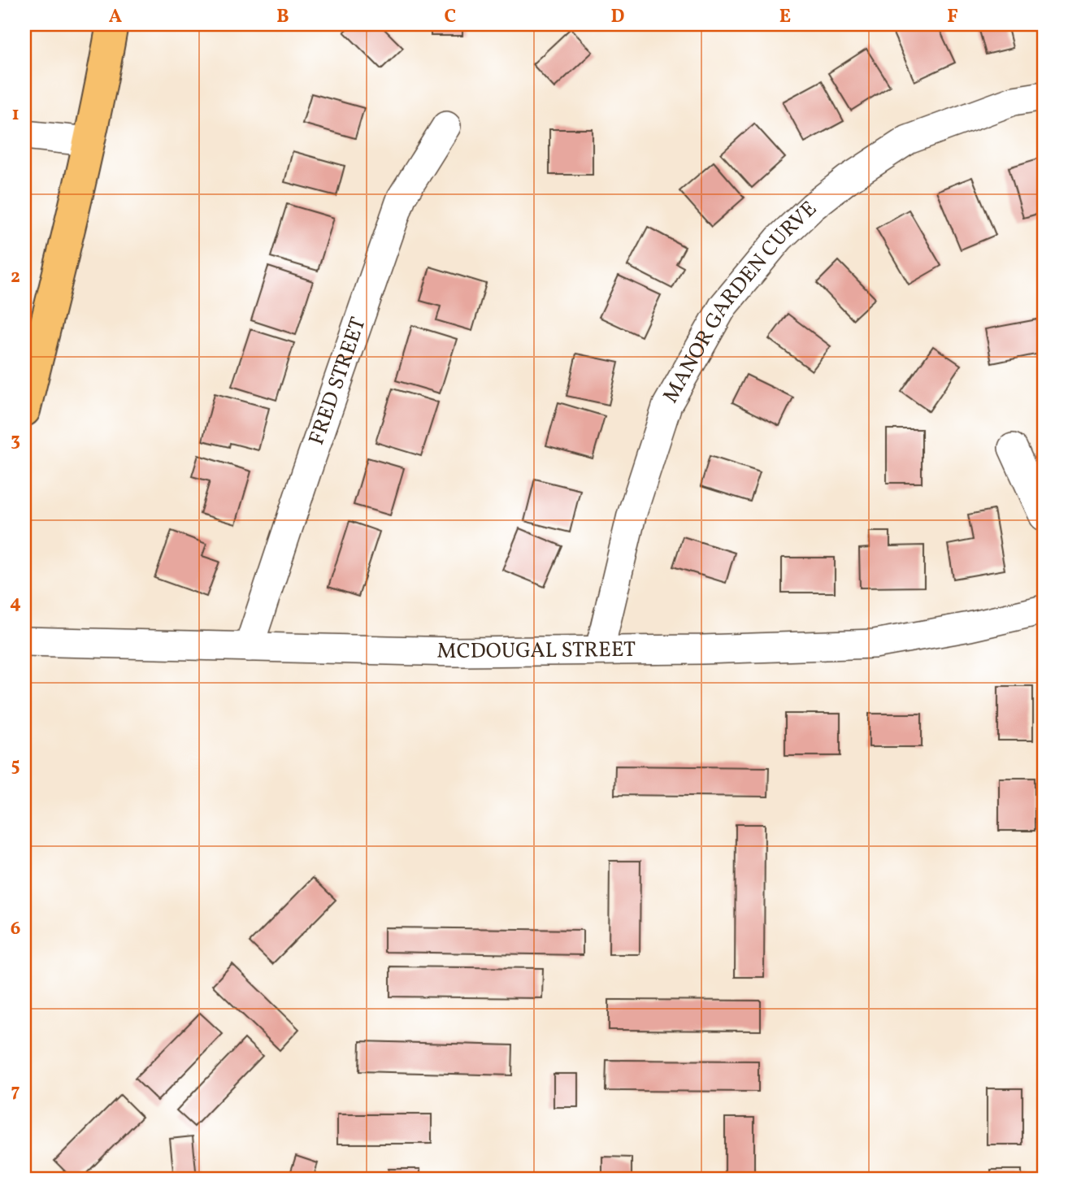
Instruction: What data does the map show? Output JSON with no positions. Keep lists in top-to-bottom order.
{
  "streets": {
    "street": ["MANOR GARDEN CURVE", "FRED STREET", "MCDOUGAL STREET"]
  },
  "crossings": [
    ["MANOR GARDEN CURVE", "MCDOUGAL STREET"],
    ["FRED STREET", "MCDOUGAL STREET"]
  ],
  "grid": {
    "columns": [
      "A",
      "B",
      "C",
      "D",
      "E",
      "F"
    ],
    "rows": [
      "1",
      "2",
      "3",
      "4",
      "5",
      "6",
      "7"
    ]
  }
}
